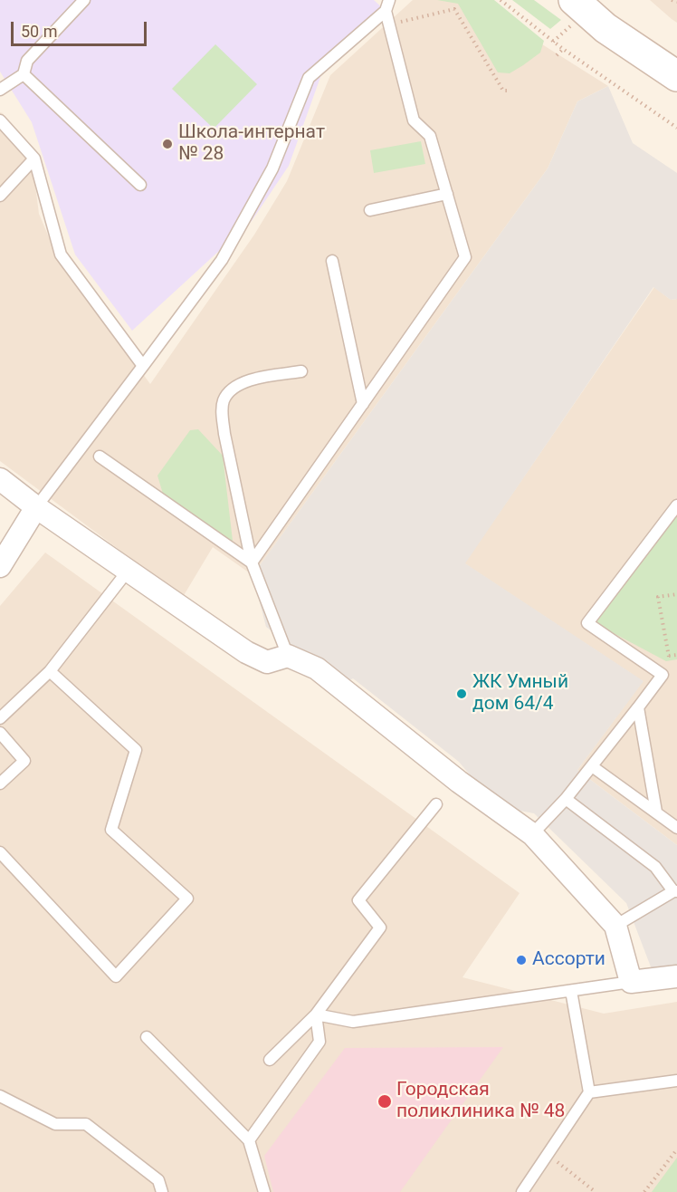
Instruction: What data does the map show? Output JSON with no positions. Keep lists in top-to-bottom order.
{
  "places": [
    "Школа-интернат № 28",
    "ЖК Умный дом 64/4",
    "Ассорти",
    "Городская поликлиника № 48"
  ],
  "scale_bar": "50 m"
}
